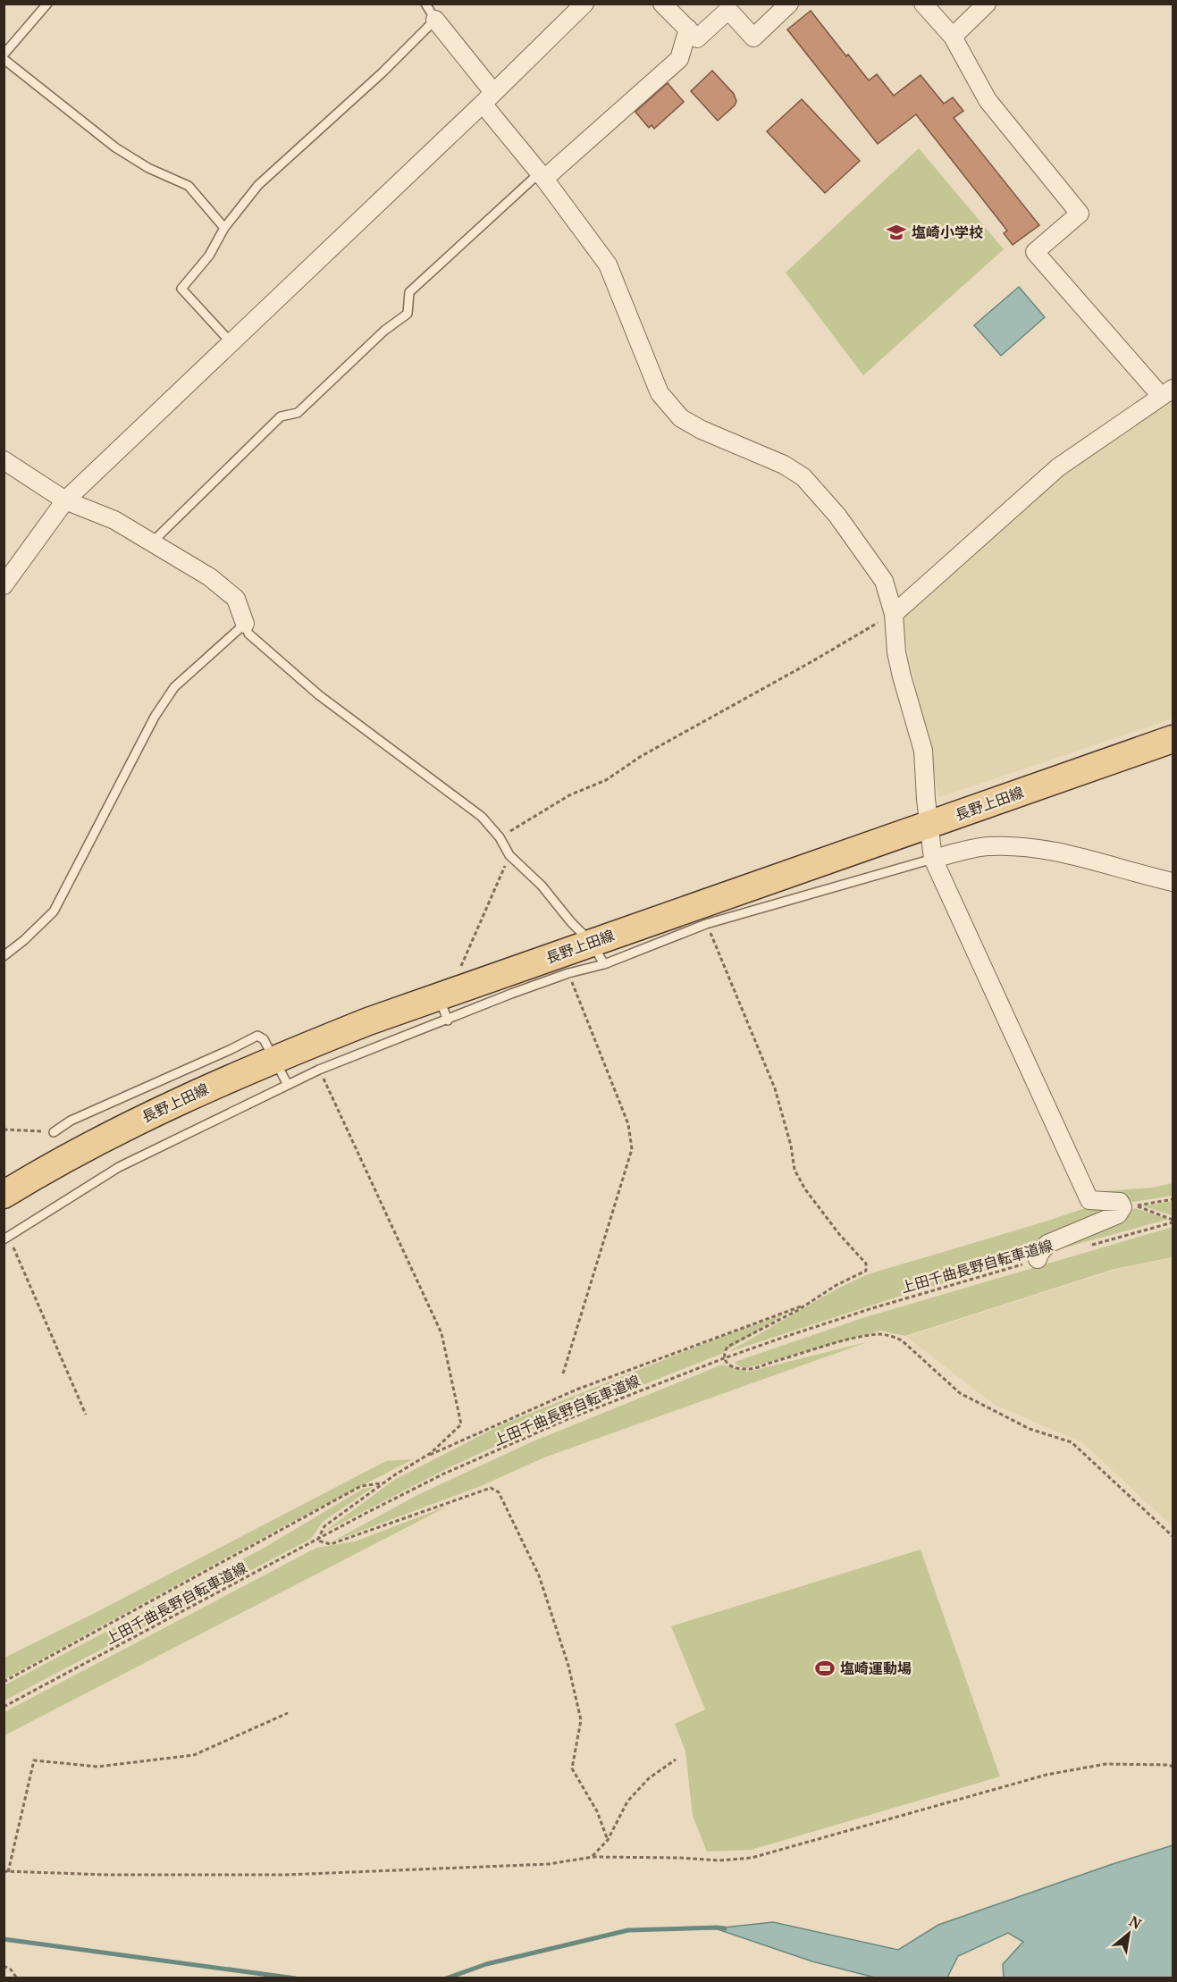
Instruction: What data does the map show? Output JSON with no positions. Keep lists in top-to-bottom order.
{
  "streets": {
    "main road": ["長野上田線"],
    "path": ["上田千曲長野自転車道線"]
  },
  "places": {
    "school or university": ["塩崎小学校"],
    "sports": ["塩崎運動場"]
  },
  "north": "top right"
}
